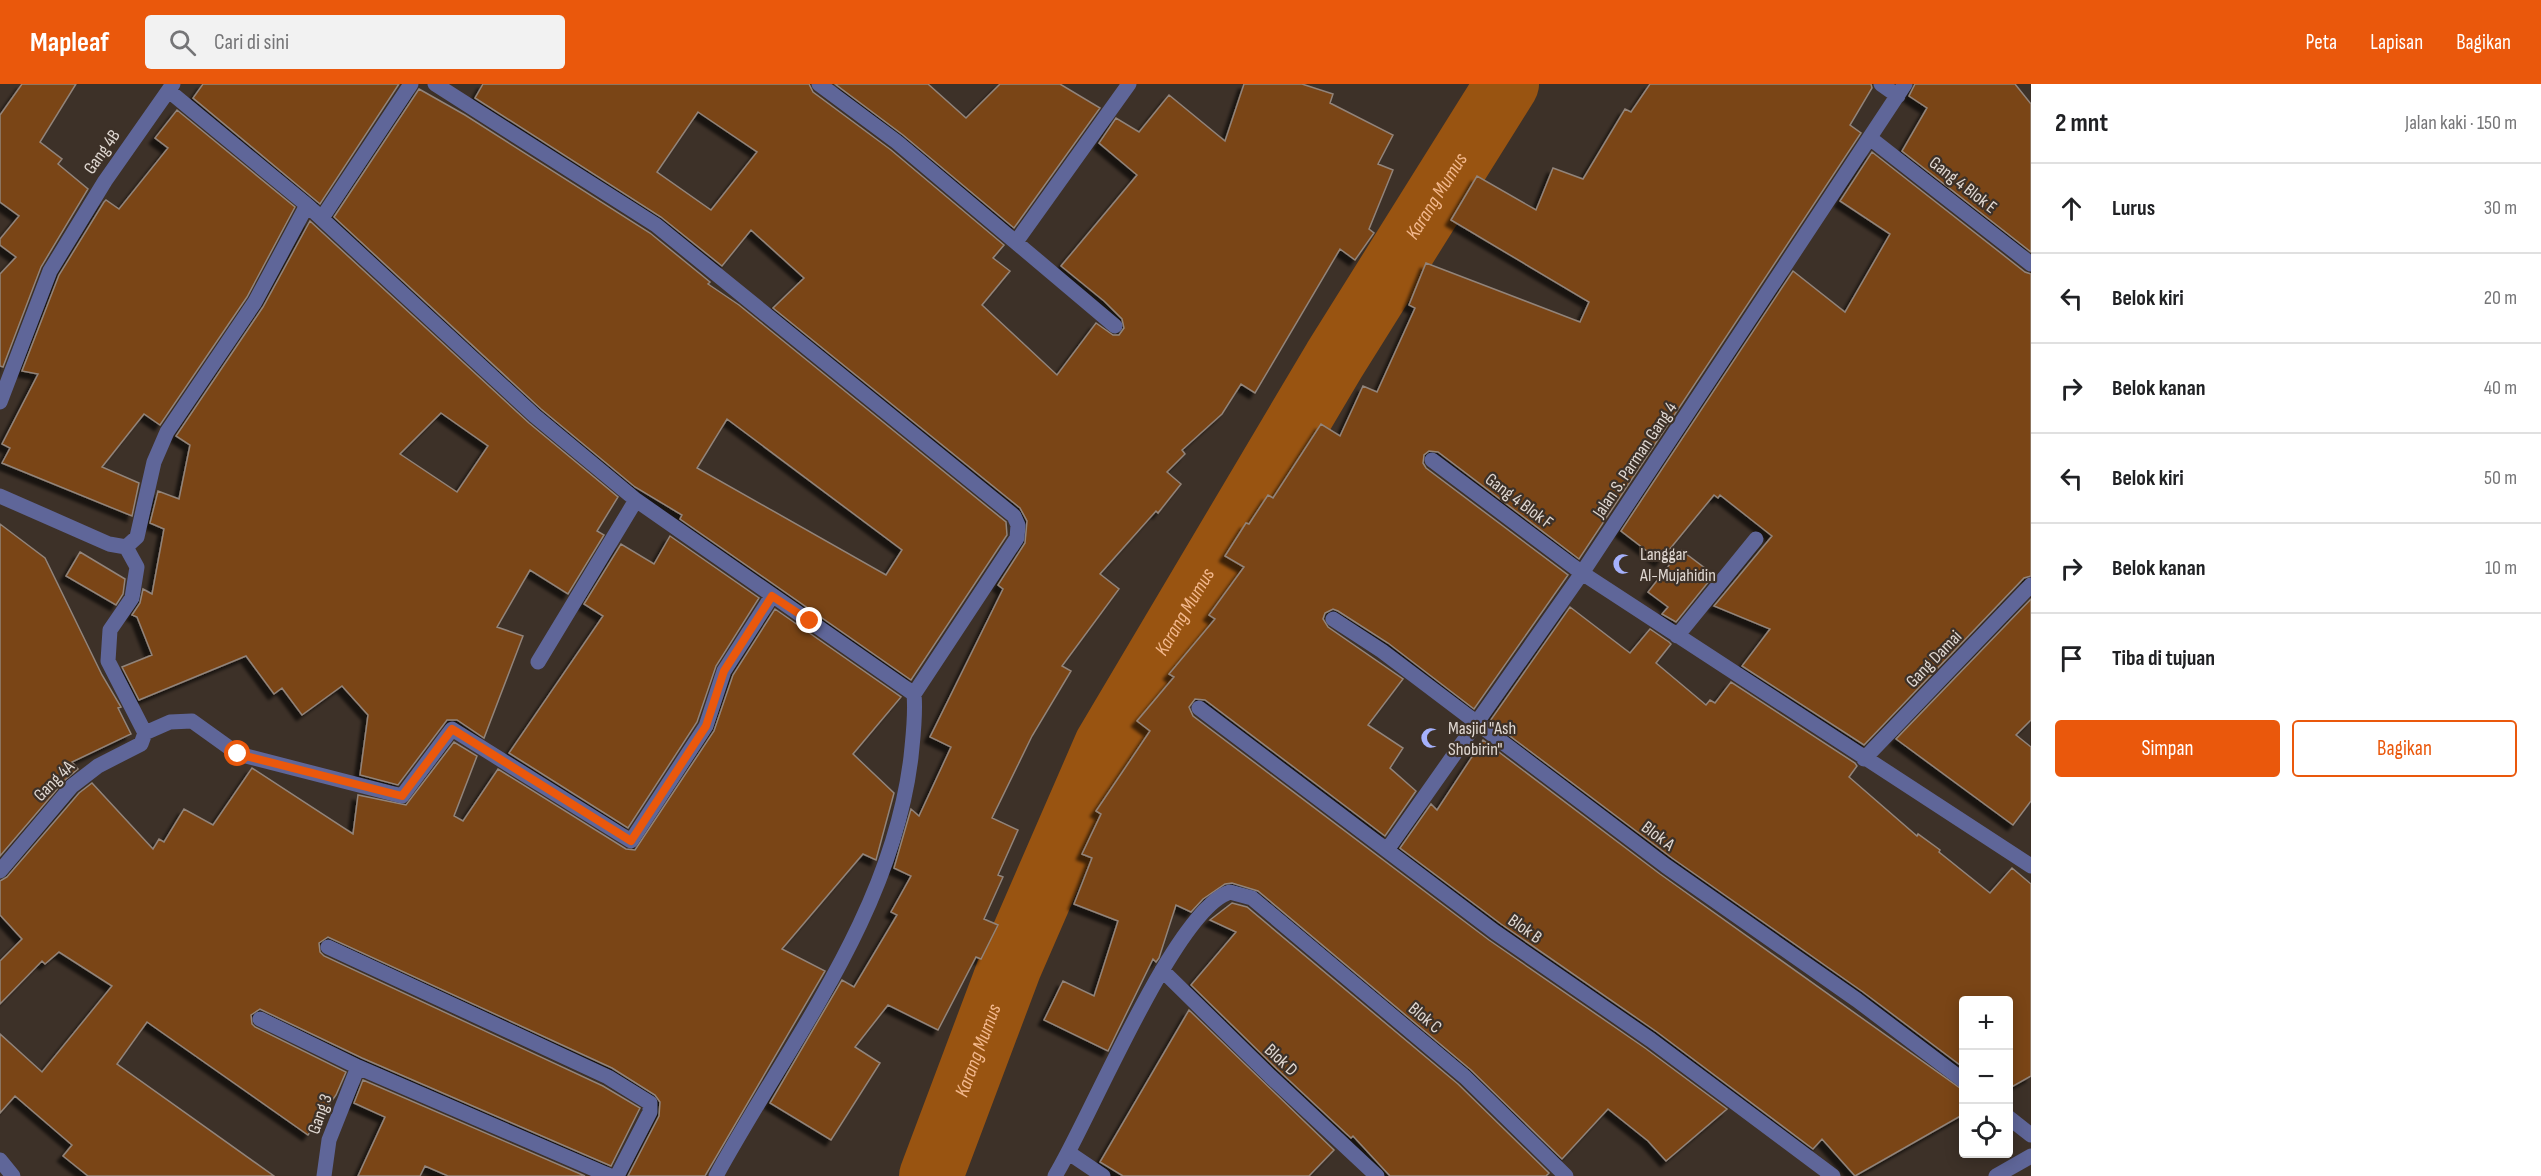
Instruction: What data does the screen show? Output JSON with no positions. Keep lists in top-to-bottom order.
{
  "streets": {
    "street": [
      "Gang 4B",
      "Gang 4 Blok E",
      "Jalan S. Parman Gang 4",
      "Gang 4 Blok F",
      "Gang Damai",
      "Gang 4A",
      "Blok A",
      "Blok B",
      "Blok C",
      "Blok D",
      "Gang 3"
    ]
  },
  "crossings": [
    ["Gang 4 Blok E", "Jalan S. Parman Gang 4"],
    ["Jalan S. Parman Gang 4", "Gang 4 Blok F"],
    ["Jalan S. Parman Gang 4", "Blok A"],
    ["Jalan S. Parman Gang 4", "Blok B"],
    ["Gang 4 Blok F", "Gang Damai"],
    ["Blok C", "Blok D"]
  ],
  "water": ["Karang Mumus"],
  "places": {
    "mosque": ["Langgar Al-Mujahidin", "Masjid \"Ash Shobirin\""]
  },
  "page": {
    "header": "Mapleaf",
    "search": "Cari di sini",
    "nav": ["Peta", "Lapisan", "Bagikan"],
    "heading": ["2 mnt", "Jalan kaki · 150 m"],
    "list": [
      ["Lurus", "30 m"],
      ["Belok kiri", "20 m"],
      ["Belok kanan", "40 m"],
      ["Belok kiri", "50 m"],
      ["Belok kanan", "10 m"],
      "Tiba di tujuan"
    ],
    "buttons": ["Simpan", "Bagikan"],
    "map_buttons": ["+", "−"]
  }
}
